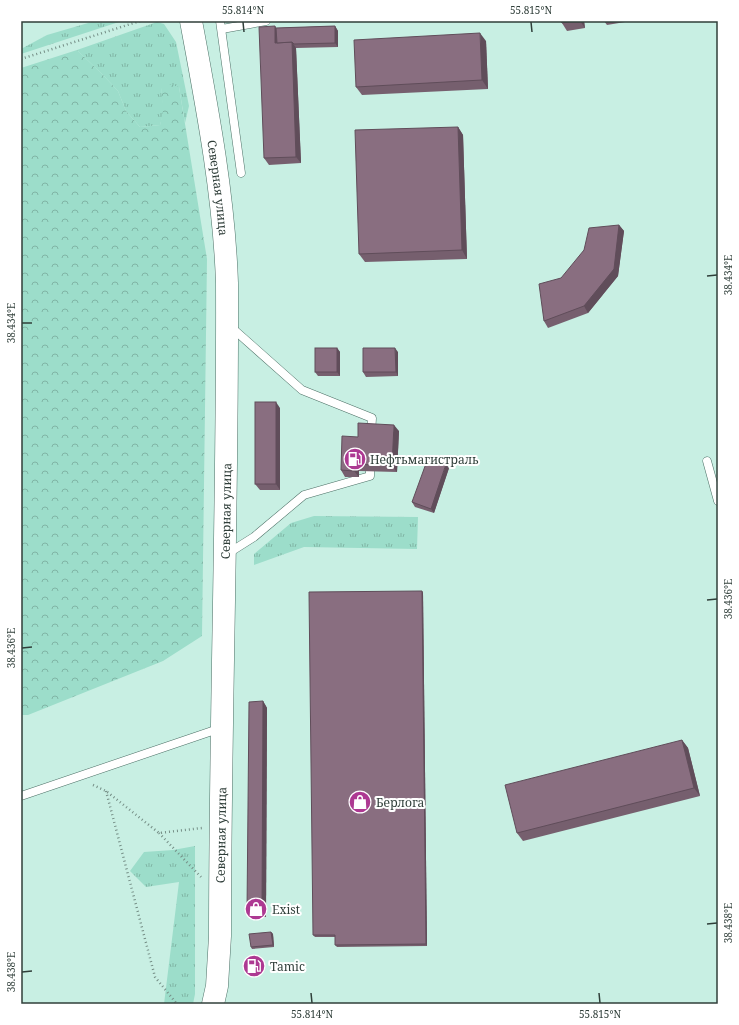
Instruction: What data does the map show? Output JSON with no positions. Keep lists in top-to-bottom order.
{
  "streets": {
    "main road": ["Северная улица"]
  },
  "places": {
    "fuel station": ["Нефтьмагистраль", "Tamic"],
    "shop": ["Берлога", "Exist"]
  },
  "coordinates": [
    "55.814°N",
    "55.815°N",
    "38.434°E",
    "38.436°E",
    "38.438°E"
  ]
}
